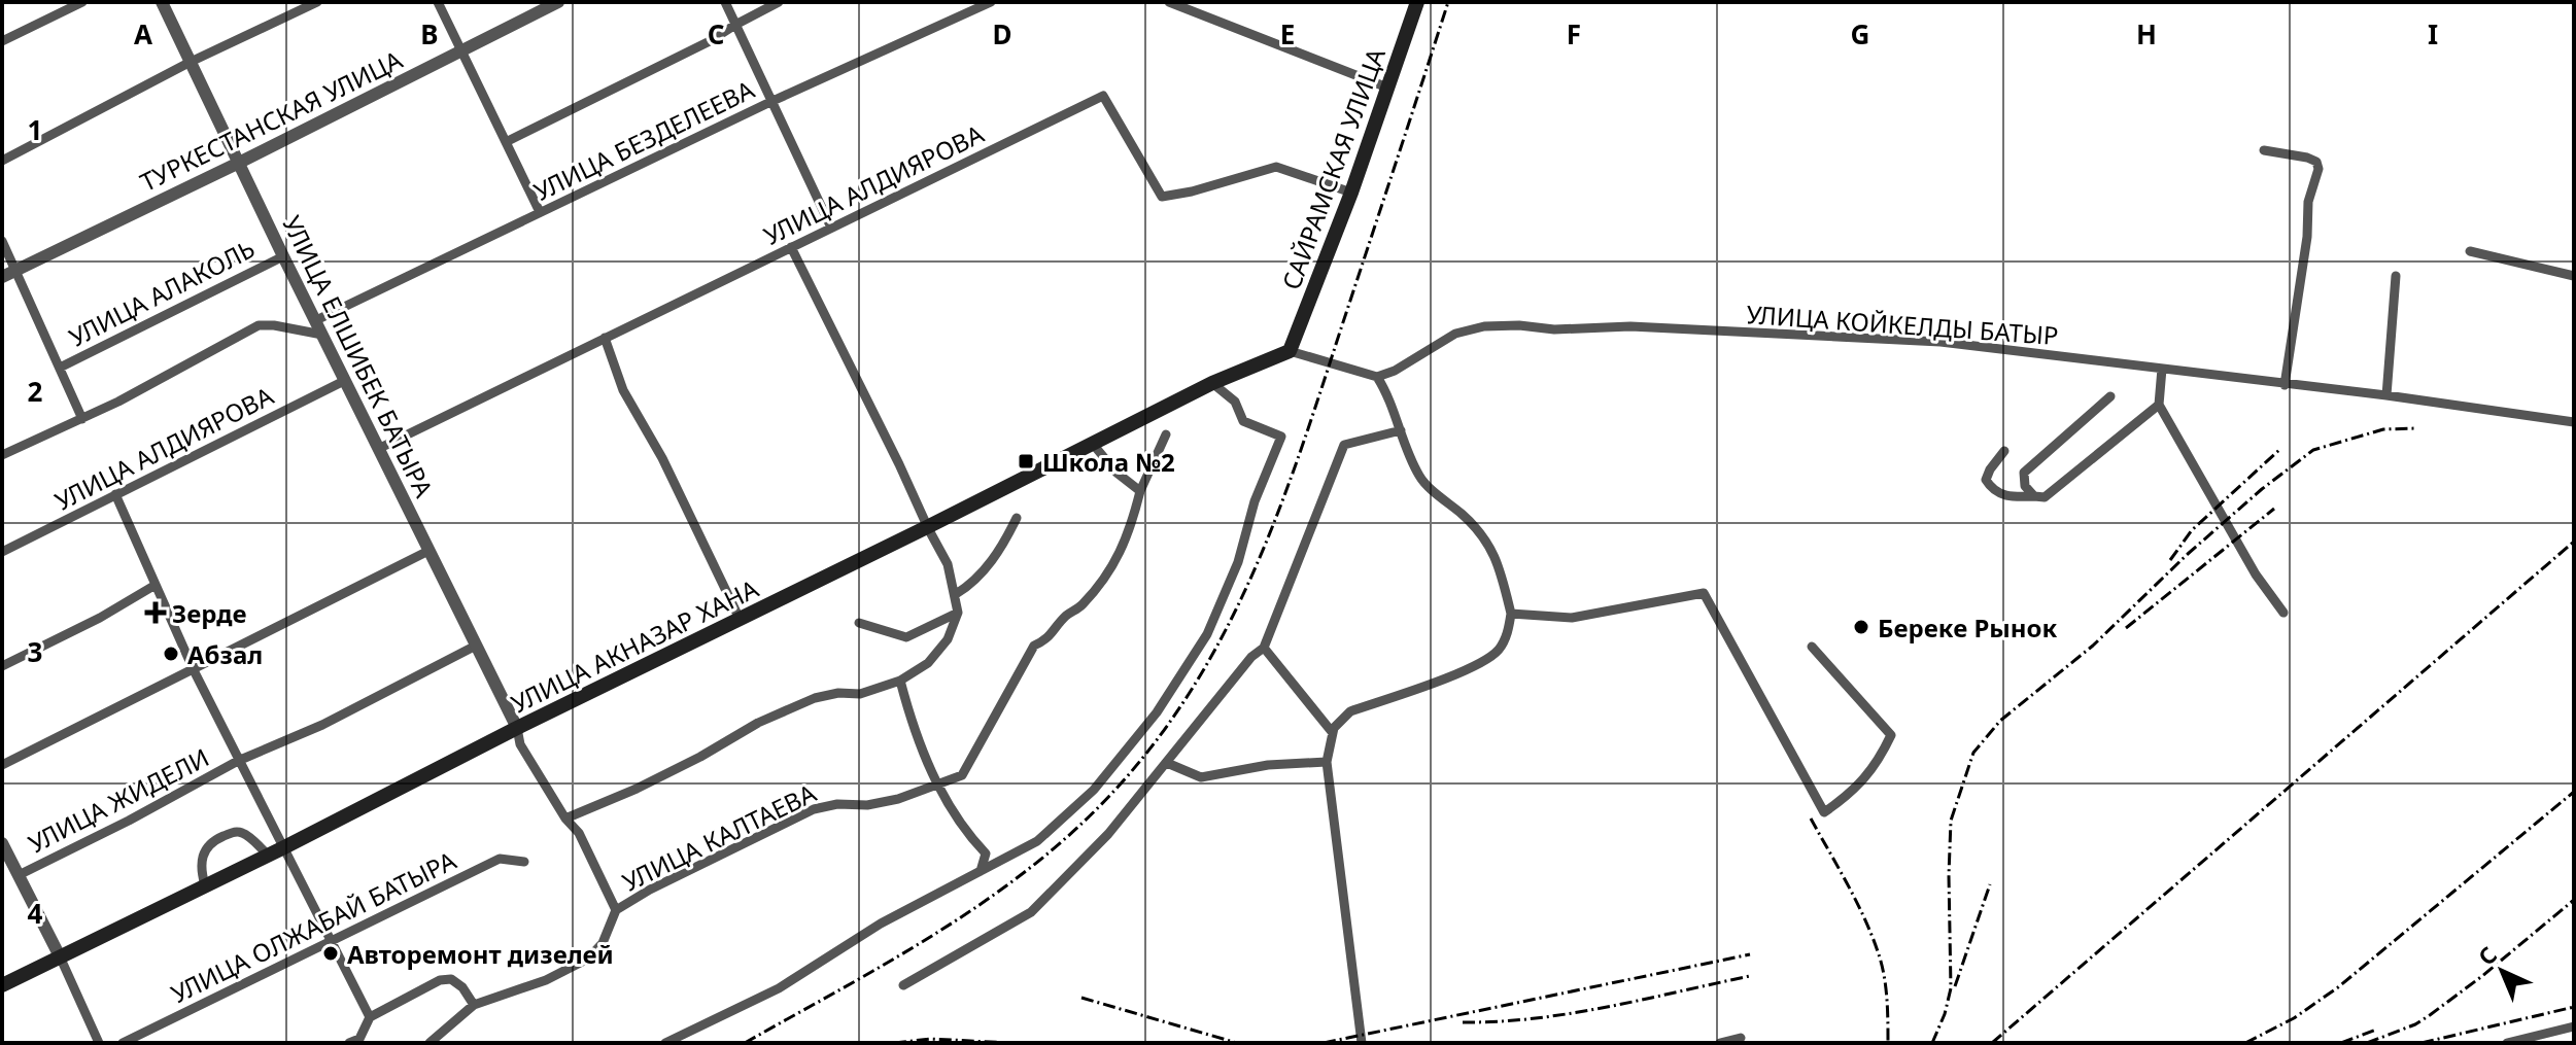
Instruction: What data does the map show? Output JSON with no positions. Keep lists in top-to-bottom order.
{
  "streets": {
    "main road": ["САЙРАМСКАЯ УЛИЦА", "УЛИЦА АКНАЗАР ХАНА"],
    "street": [
      "ТУРКЕСТАНСКАЯ УЛИЦА",
      "УЛИЦА БЕЗДЕЛЕЕВА",
      "УЛИЦА АЛДИЯРОВА",
      "УЛИЦА АЛАКОЛЬ",
      "УЛИЦА КОЙКЕЛДЫ БАТЫР",
      "УЛИЦА ЕЛШИБЕК БАТЫРА",
      "УЛИЦА ЖИДЕЛИ",
      "УЛИЦА КАЛТАЕВА",
      "УЛИЦА ОЛЖАБАЙ БАТЫРА"
    ]
  },
  "crossings": [
    ["ТУРКЕСТАНСКАЯ УЛИЦА", "УЛИЦА ЕЛШИБЕК БАТЫРА"],
    ["УЛИЦА БЕЗДЕЛЕЕВА", "УЛИЦА ЕЛШИБЕК БАТЫРА"],
    ["САЙРАМСКАЯ УЛИЦА", "УЛИЦА АЛДИЯРОВА"],
    ["САЙРАМСКАЯ УЛИЦА", "УЛИЦА АКНАЗАР ХАНА"],
    ["УЛИЦА АЛДИЯРОВА", "УЛИЦА ЕЛШИБЕК БАТЫРА"],
    ["УЛИЦА АЛАКОЛЬ", "УЛИЦА ЕЛШИБЕК БАТЫРА"],
    ["УЛИЦА ЕЛШИБЕК БАТЫРА", "УЛИЦА АКНАЗАР ХАНА"],
    ["УЛИЦА ЕЛШИБЕК БАТЫРА", "УЛИЦА ЖИДЕЛИ"]
  ],
  "places": {
    "transit": ["Школа №2"],
    "health": ["Зерде"],
    "other": ["Береке Рынок", "Абзал", "Авторемонт дизелей"]
  },
  "north": "top left",
  "grid": {
    "columns": [
      "A",
      "B",
      "C",
      "D",
      "E",
      "F",
      "G",
      "H",
      "I"
    ],
    "rows": [
      "1",
      "2",
      "3",
      "4"
    ]
  }
}
